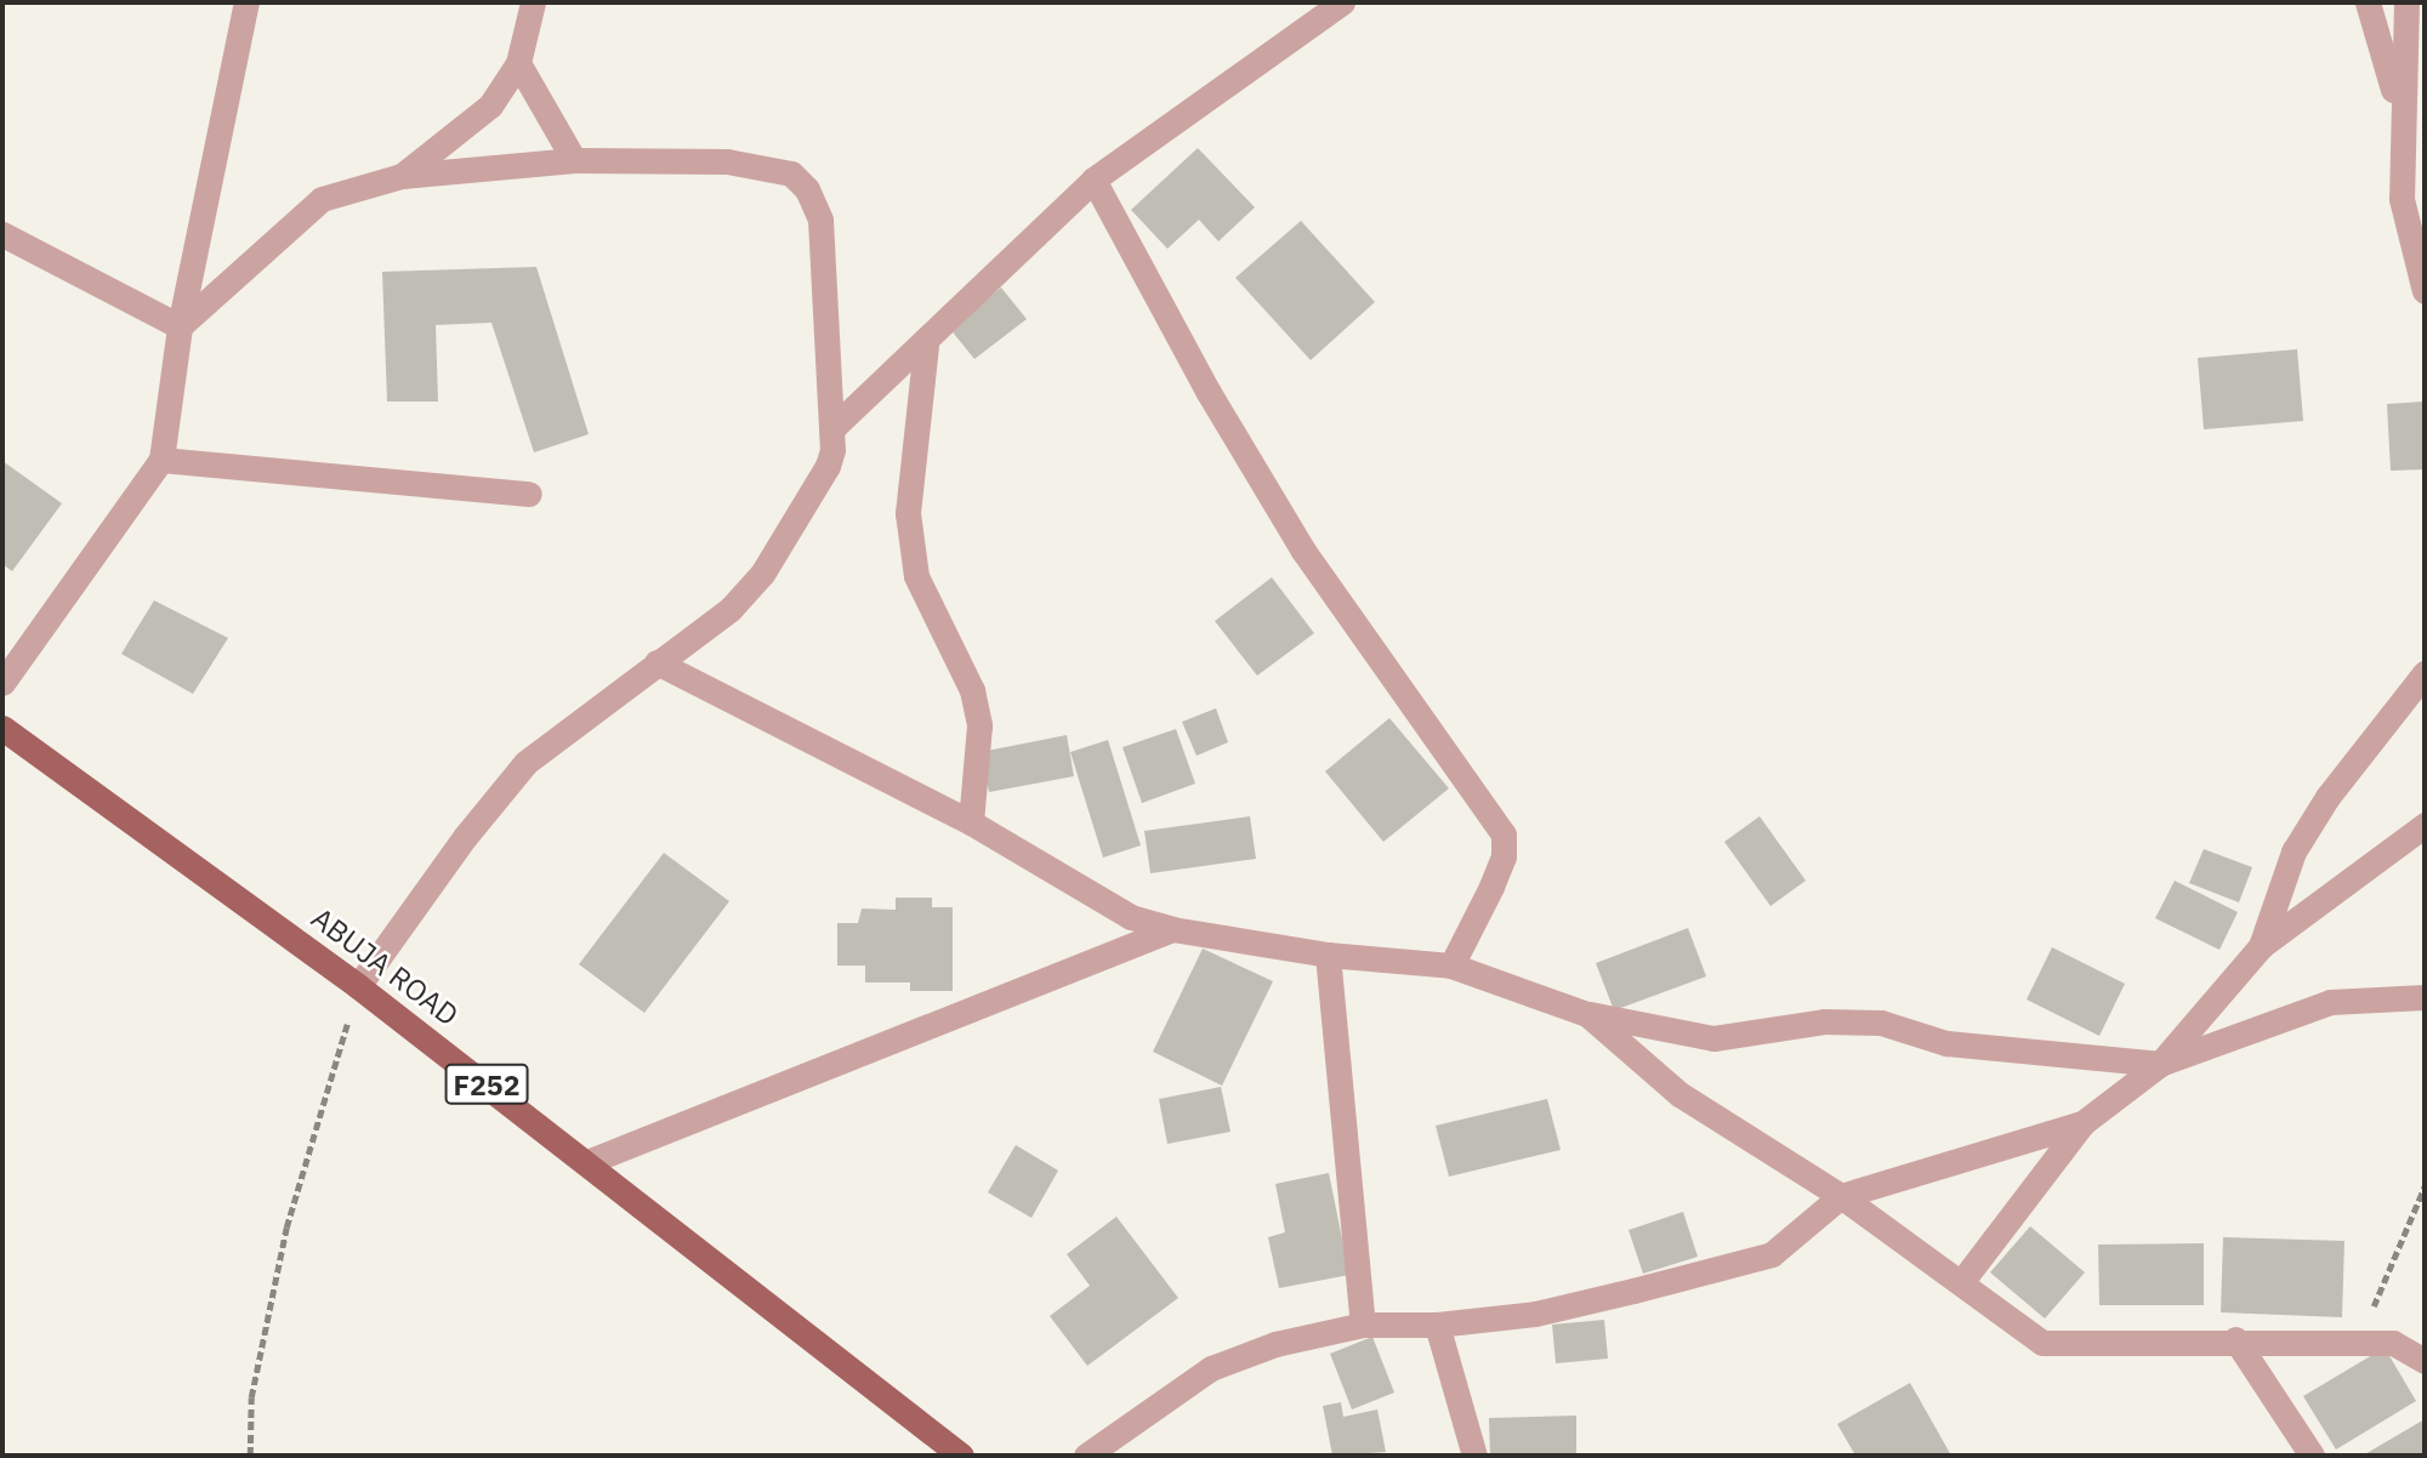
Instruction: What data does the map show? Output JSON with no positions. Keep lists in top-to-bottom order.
{
  "streets": {
    "main road": ["ABUJA ROAD", "F252"]
  }
}
